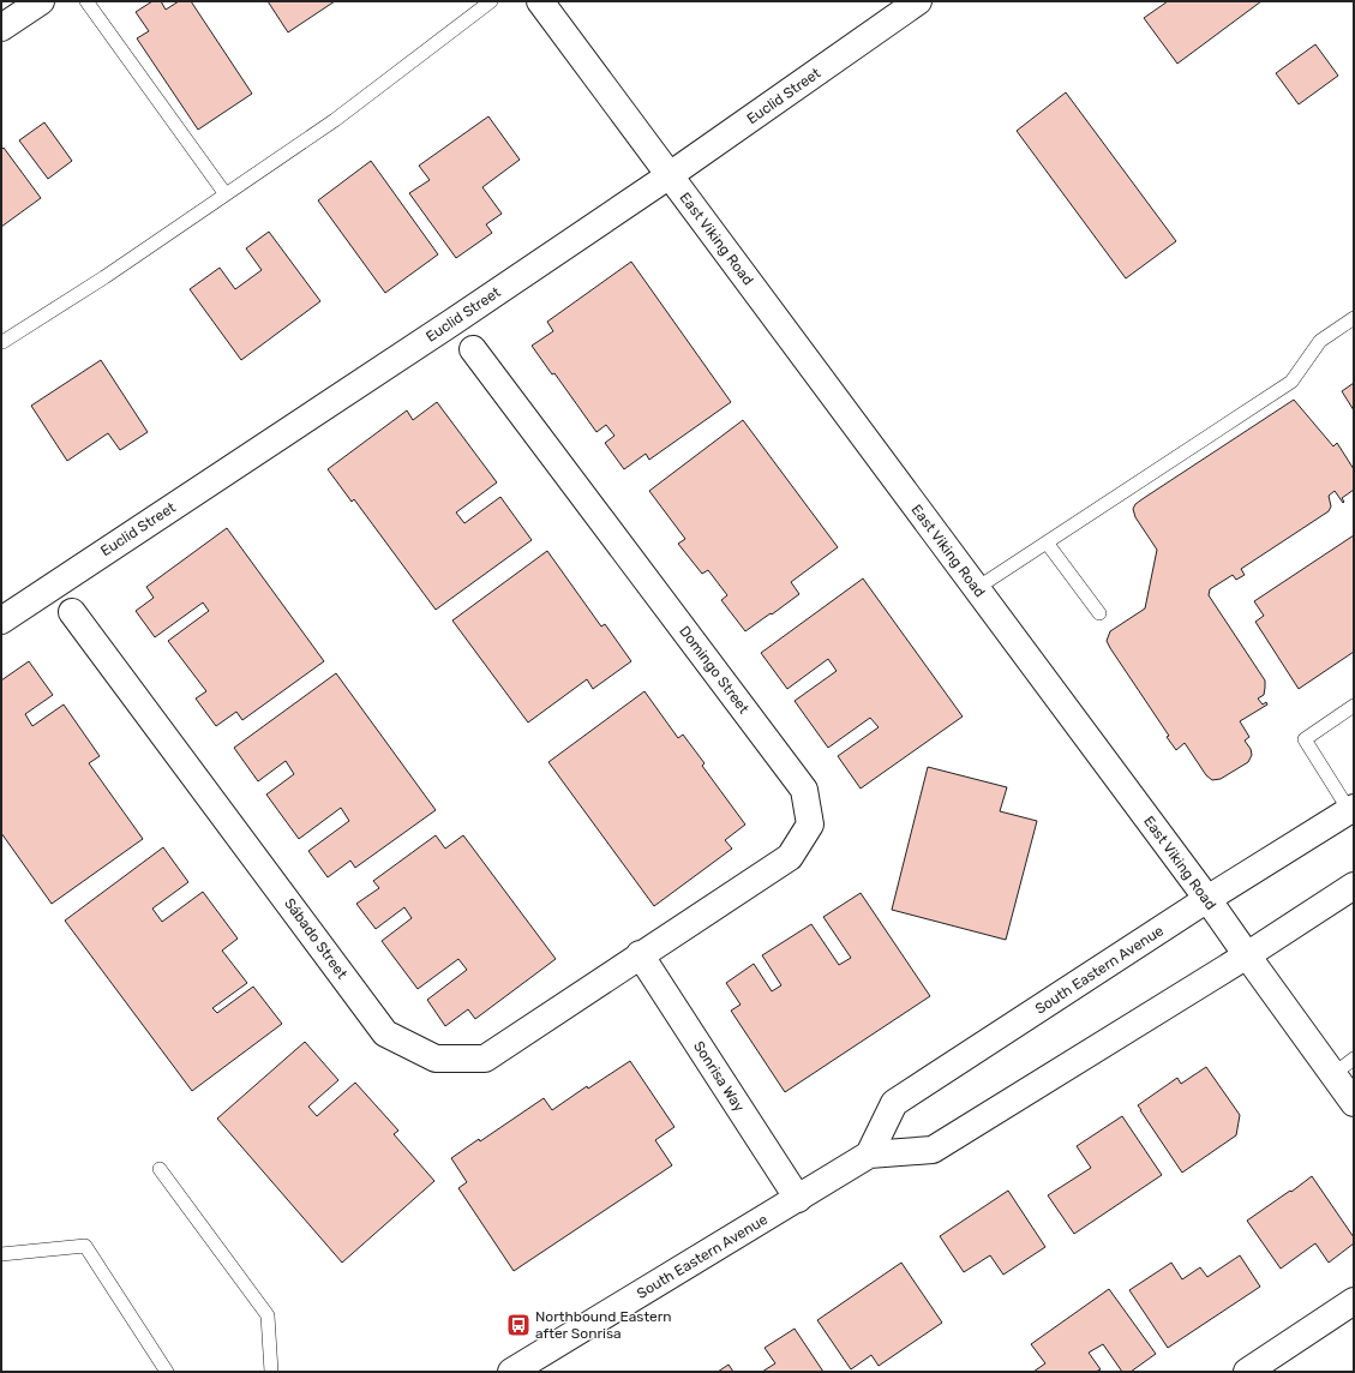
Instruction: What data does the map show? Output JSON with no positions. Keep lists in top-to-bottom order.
{
  "streets": {
    "street": [
      "Euclid Street",
      "East Viking Road",
      "Domingo Street",
      "Sábado Street",
      "South Eastern Avenue",
      "Sonrisa Way"
    ]
  },
  "crossings": [
    ["Euclid Street", "East Viking Road"],
    ["East Viking Road", "South Eastern Avenue"],
    ["Domingo Street", "Sábado Street"],
    ["Domingo Street", "Sonrisa Way"],
    ["Sábado Street", "Sonrisa Way"],
    ["South Eastern Avenue", "Sonrisa Way"]
  ],
  "places": {
    "bus stop": ["Northbound Eastern after Sonrisa"]
  }
}
